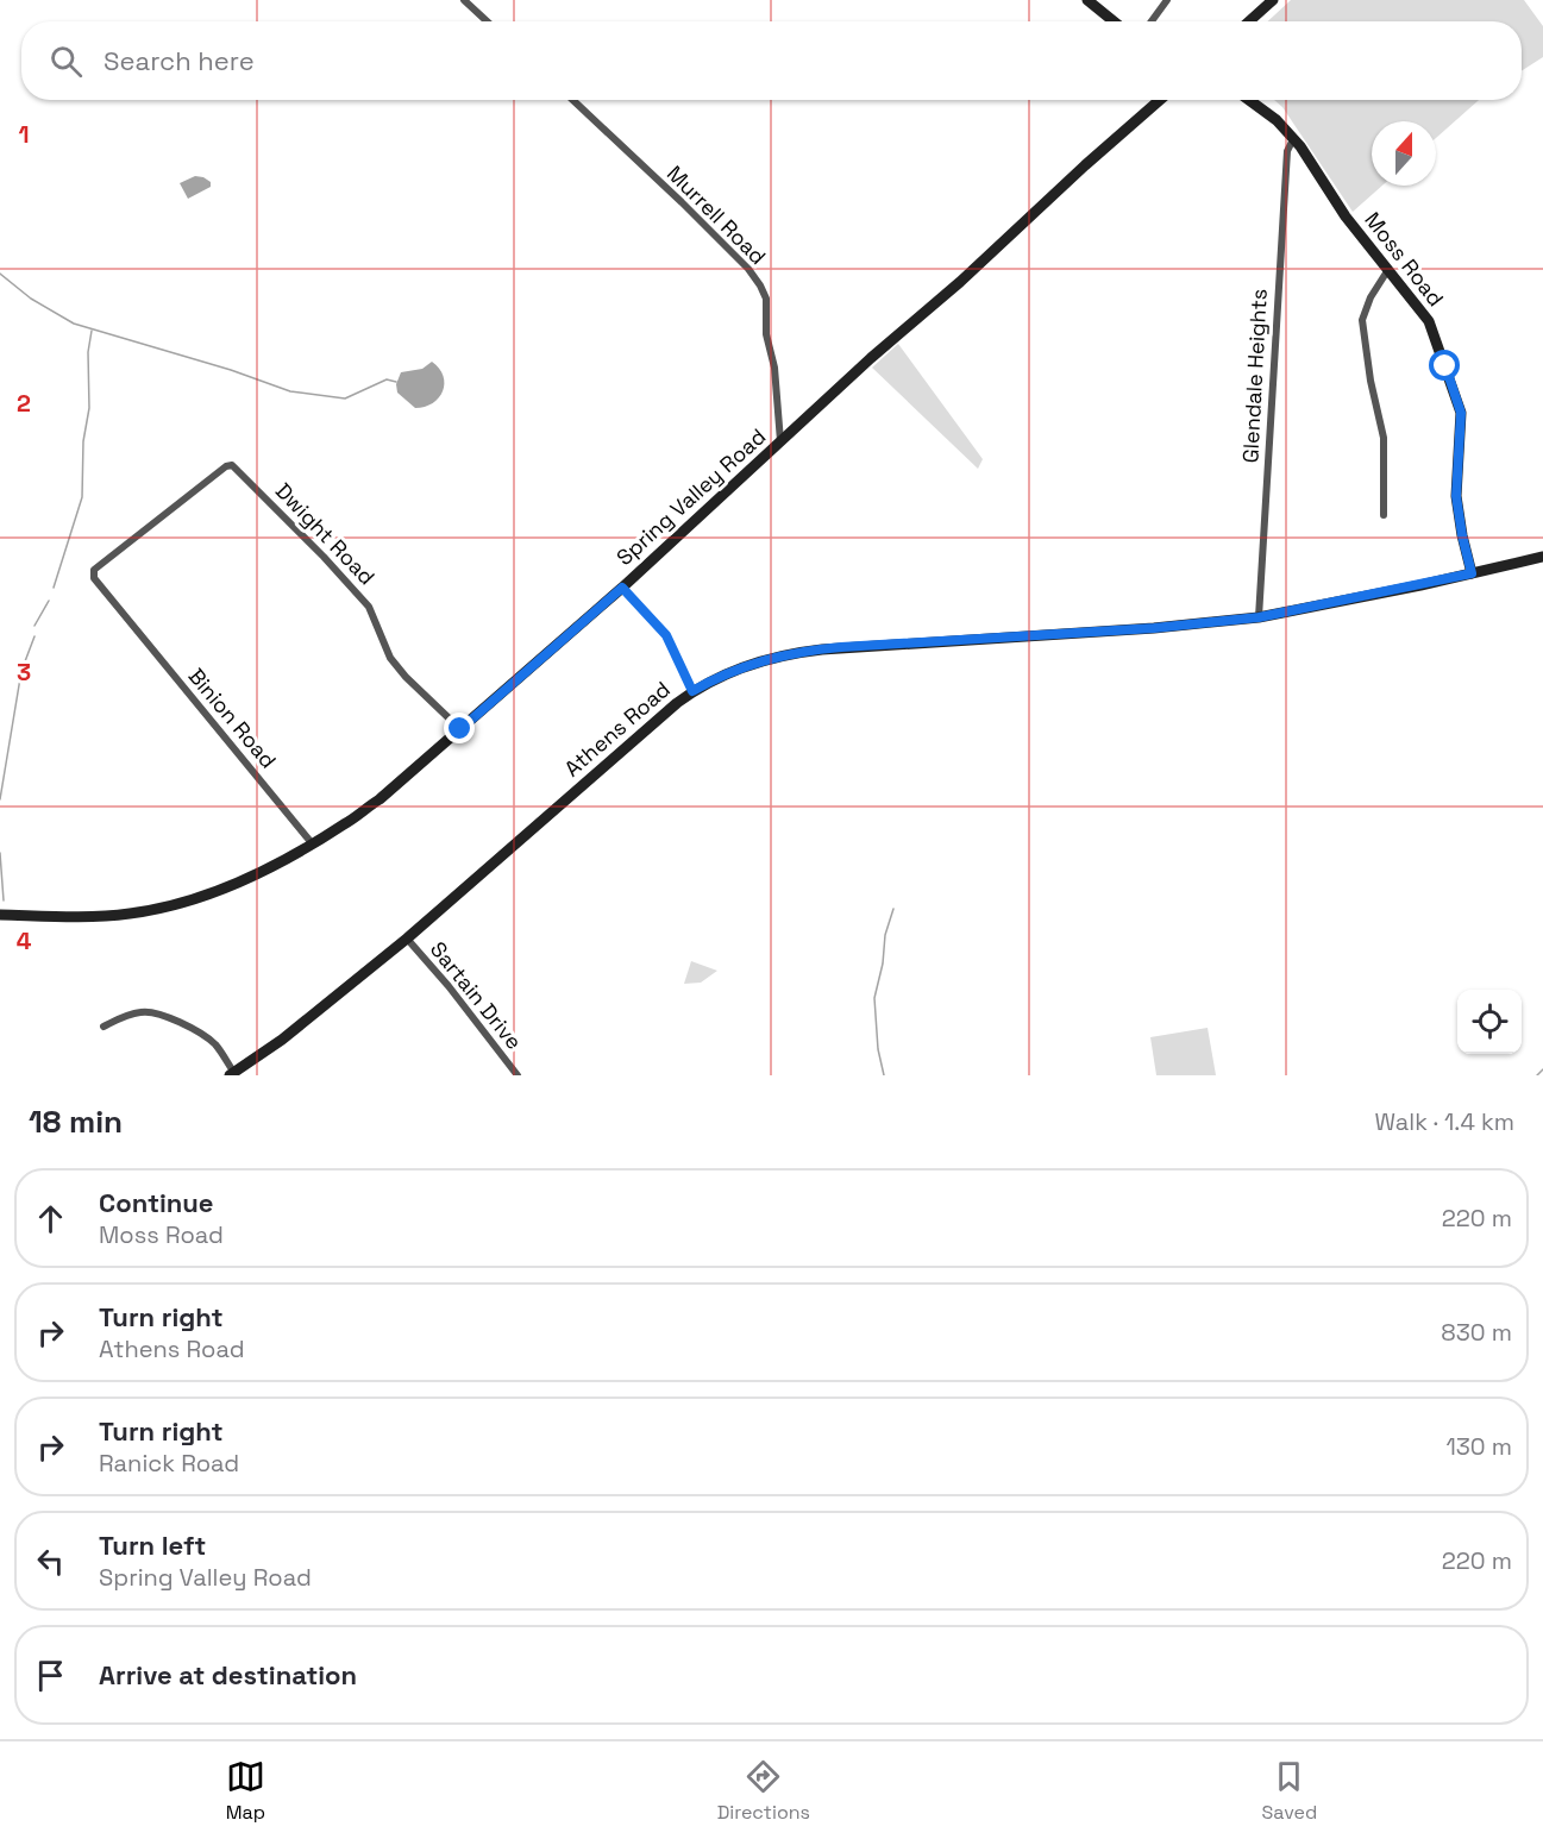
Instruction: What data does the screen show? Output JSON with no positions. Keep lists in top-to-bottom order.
{
  "streets": {
    "street": [
      "Murrell Road",
      "Moss Road",
      "Glendale Heights",
      "Spring Valley Road",
      "Dwight Road",
      "Binion Road",
      "Athens Road",
      "Sartain Drive"
    ]
  },
  "crossings": [
    ["Murrell Road", "Spring Valley Road"],
    ["Moss Road", "Glendale Heights"],
    ["Moss Road", "Athens Road"],
    ["Glendale Heights", "Athens Road"],
    ["Spring Valley Road", "Dwight Road"],
    ["Spring Valley Road", "Binion Road"],
    ["Dwight Road", "Binion Road"],
    ["Athens Road", "Sartain Drive"]
  ],
  "north": "top",
  "page": {
    "search": "Search here",
    "heading": ["18 min", "Walk · 1.4 km"],
    "list": [
      ["Continue", "Moss Road", "220 m"],
      ["Turn right", "Athens Road", "830 m"],
      ["Turn right", "Ranick Road", "130 m"],
      ["Turn left", "Spring Valley Road", "220 m"],
      "Arrive at destination"
    ],
    "nav": ["Map", "Directions", "Saved"]
  },
  "grid": {
    "rows": [
      "1",
      "2",
      "3",
      "4"
    ]
  }
}
